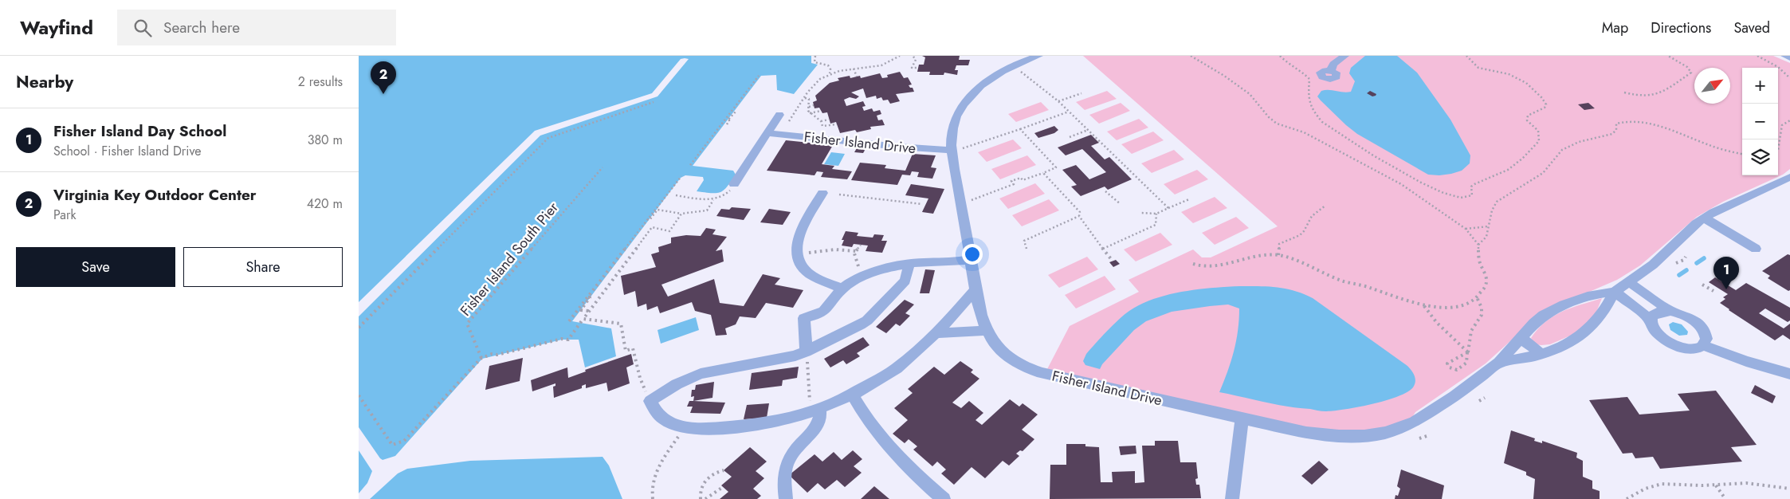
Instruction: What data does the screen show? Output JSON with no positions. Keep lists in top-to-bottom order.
{
  "streets": {
    "street": ["Fisher Island Drive"],
    "path": ["Fisher Island South Pier"]
  },
  "north": "top right",
  "page": {
    "header": "Wayfind",
    "search": "Search here",
    "nav": ["Map", "Directions", "Saved"],
    "heading": ["Nearby", "2 results"],
    "pins": ["2", "1"],
    "map_buttons": ["+", "−"],
    "list": [
      {
        "mark": "1",
        "name": "Fisher Island Day School",
        "note": "School · Fisher Island Drive",
        "value": "380 m"
      },
      {
        "mark": "2",
        "name": "Virginia Key Outdoor Center",
        "note": "Park",
        "value": "420 m"
      }
    ],
    "buttons": ["Save", "Share"]
  }
}
